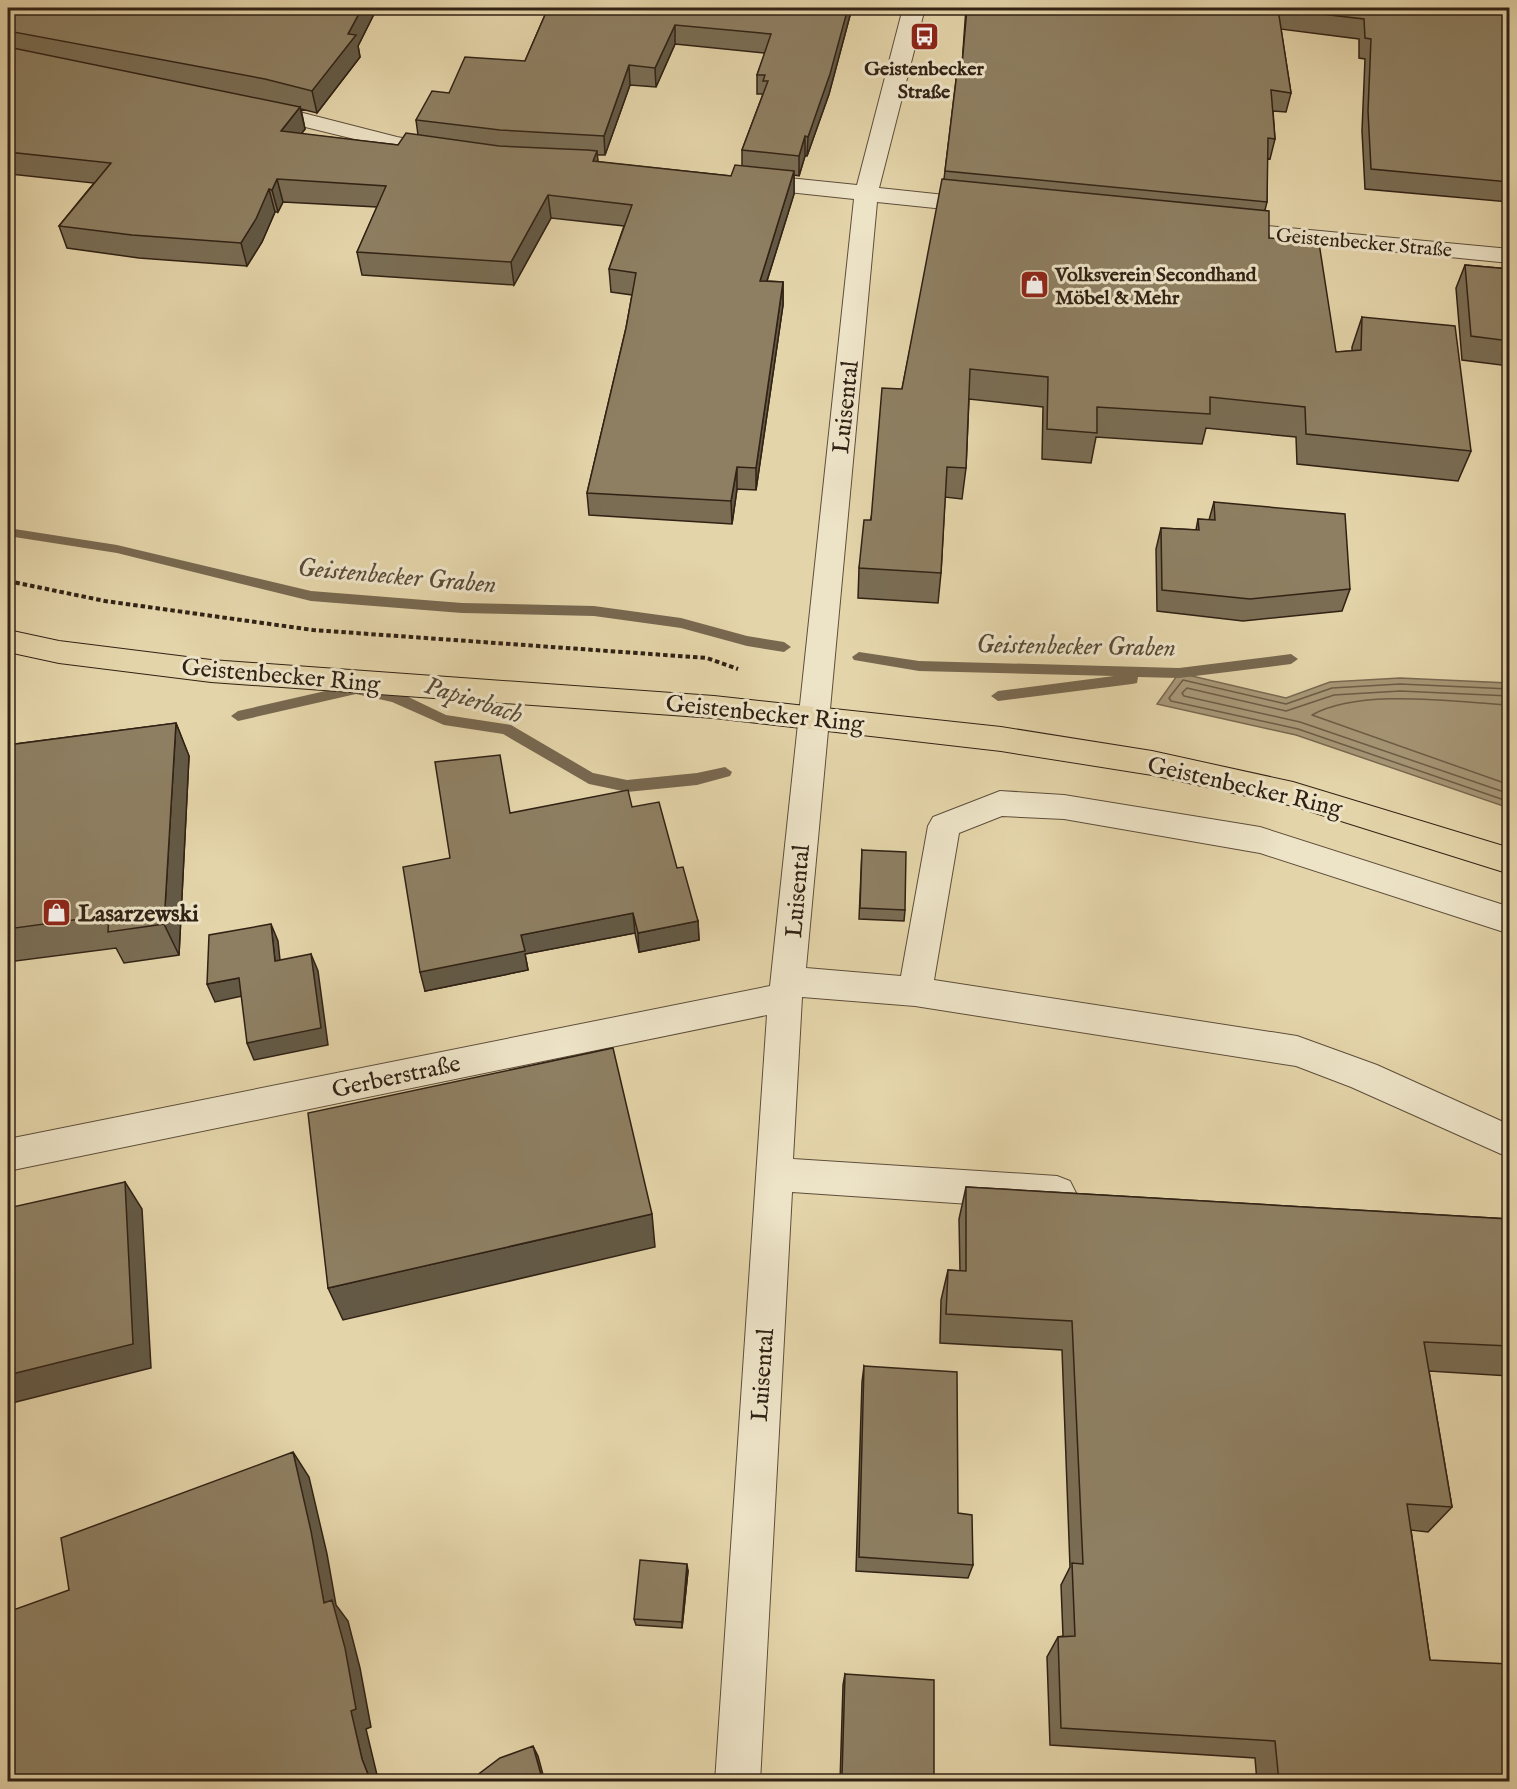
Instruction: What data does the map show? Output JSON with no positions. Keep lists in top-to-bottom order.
{
  "streets": {
    "main road": ["Geistenbecker Ring"],
    "street": ["Geistenbecker Straße", "Luisental", "Gerberstraße"]
  },
  "crossings": [
    ["Luisental", "Geistenbecker Ring"],
    ["Luisental", "Gerberstraße"]
  ],
  "water": ["Geistenbecker Graben", "Papierbach"],
  "places": {
    "bus stop": ["Geistenbecker Straße"],
    "shop": ["Volksverein Secondhand Möbel & Mehr", "Lasarzewski"]
  }
}
